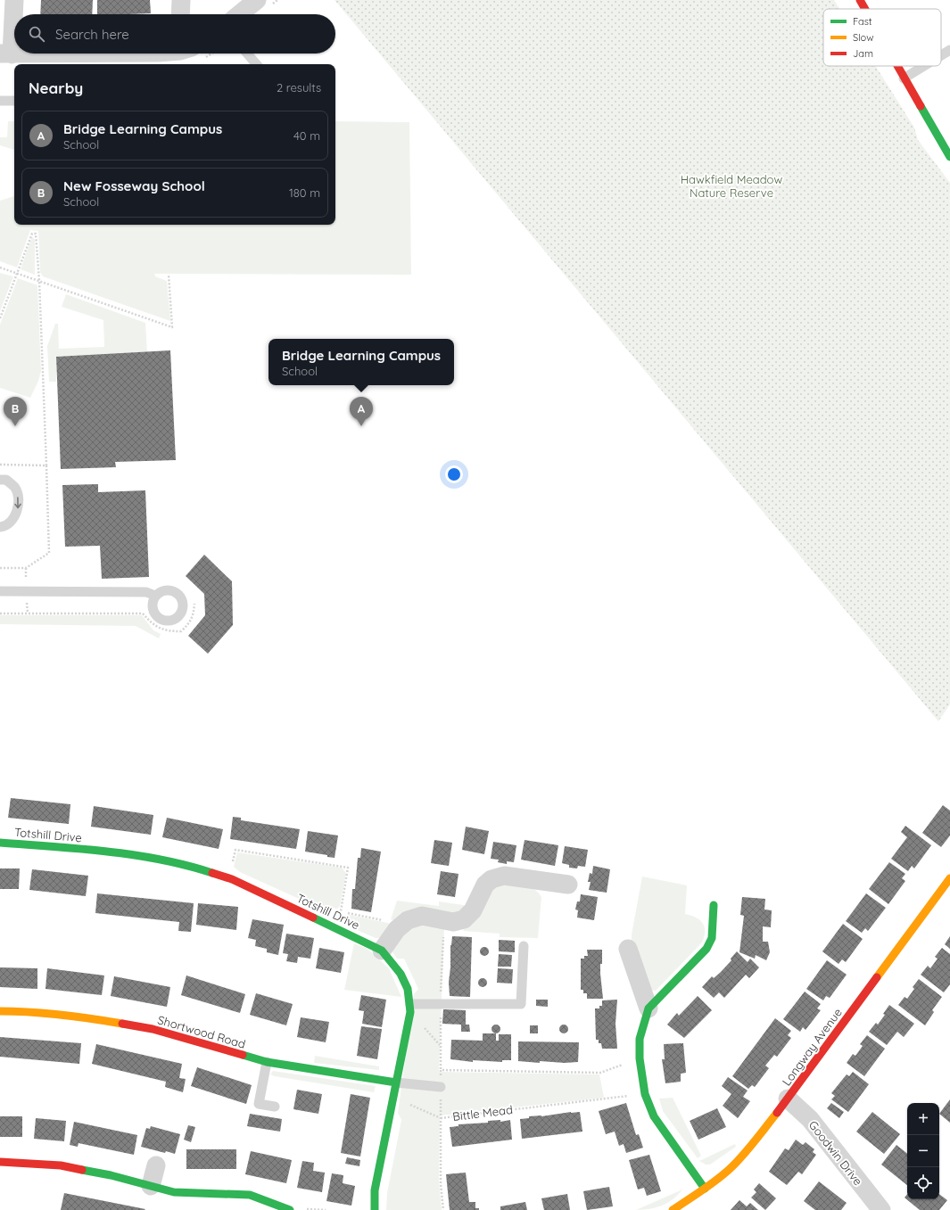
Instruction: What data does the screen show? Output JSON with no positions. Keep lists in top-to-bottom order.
{
  "streets": {
    "street": [
      "Totshill Drive",
      "Shortwood Road",
      "Longway Avenue",
      "Goodwin Drive"
    ],
    "path": ["Bittle Mead"]
  },
  "crossings": [
    ["Totshill Drive", "Shortwood Road"],
    ["Longway Avenue", "Goodwin Drive"]
  ],
  "parks": ["Hawkfield Meadow Nature Reserve"],
  "legend": ["Fast", "Slow", "Jam"],
  "page": {
    "search": "Search here",
    "heading": ["Nearby", "2 results"],
    "list": [
      {
        "mark": "A",
        "name": "Bridge Learning Campus",
        "note": "School",
        "value": "40 m"
      },
      {
        "mark": "B",
        "name": "New Fosseway School",
        "note": "School",
        "value": "180 m"
      }
    ],
    "popup": ["Bridge Learning Campus", "School"],
    "pins": ["A", "B"],
    "map_buttons": ["+", "−"]
  }
}
